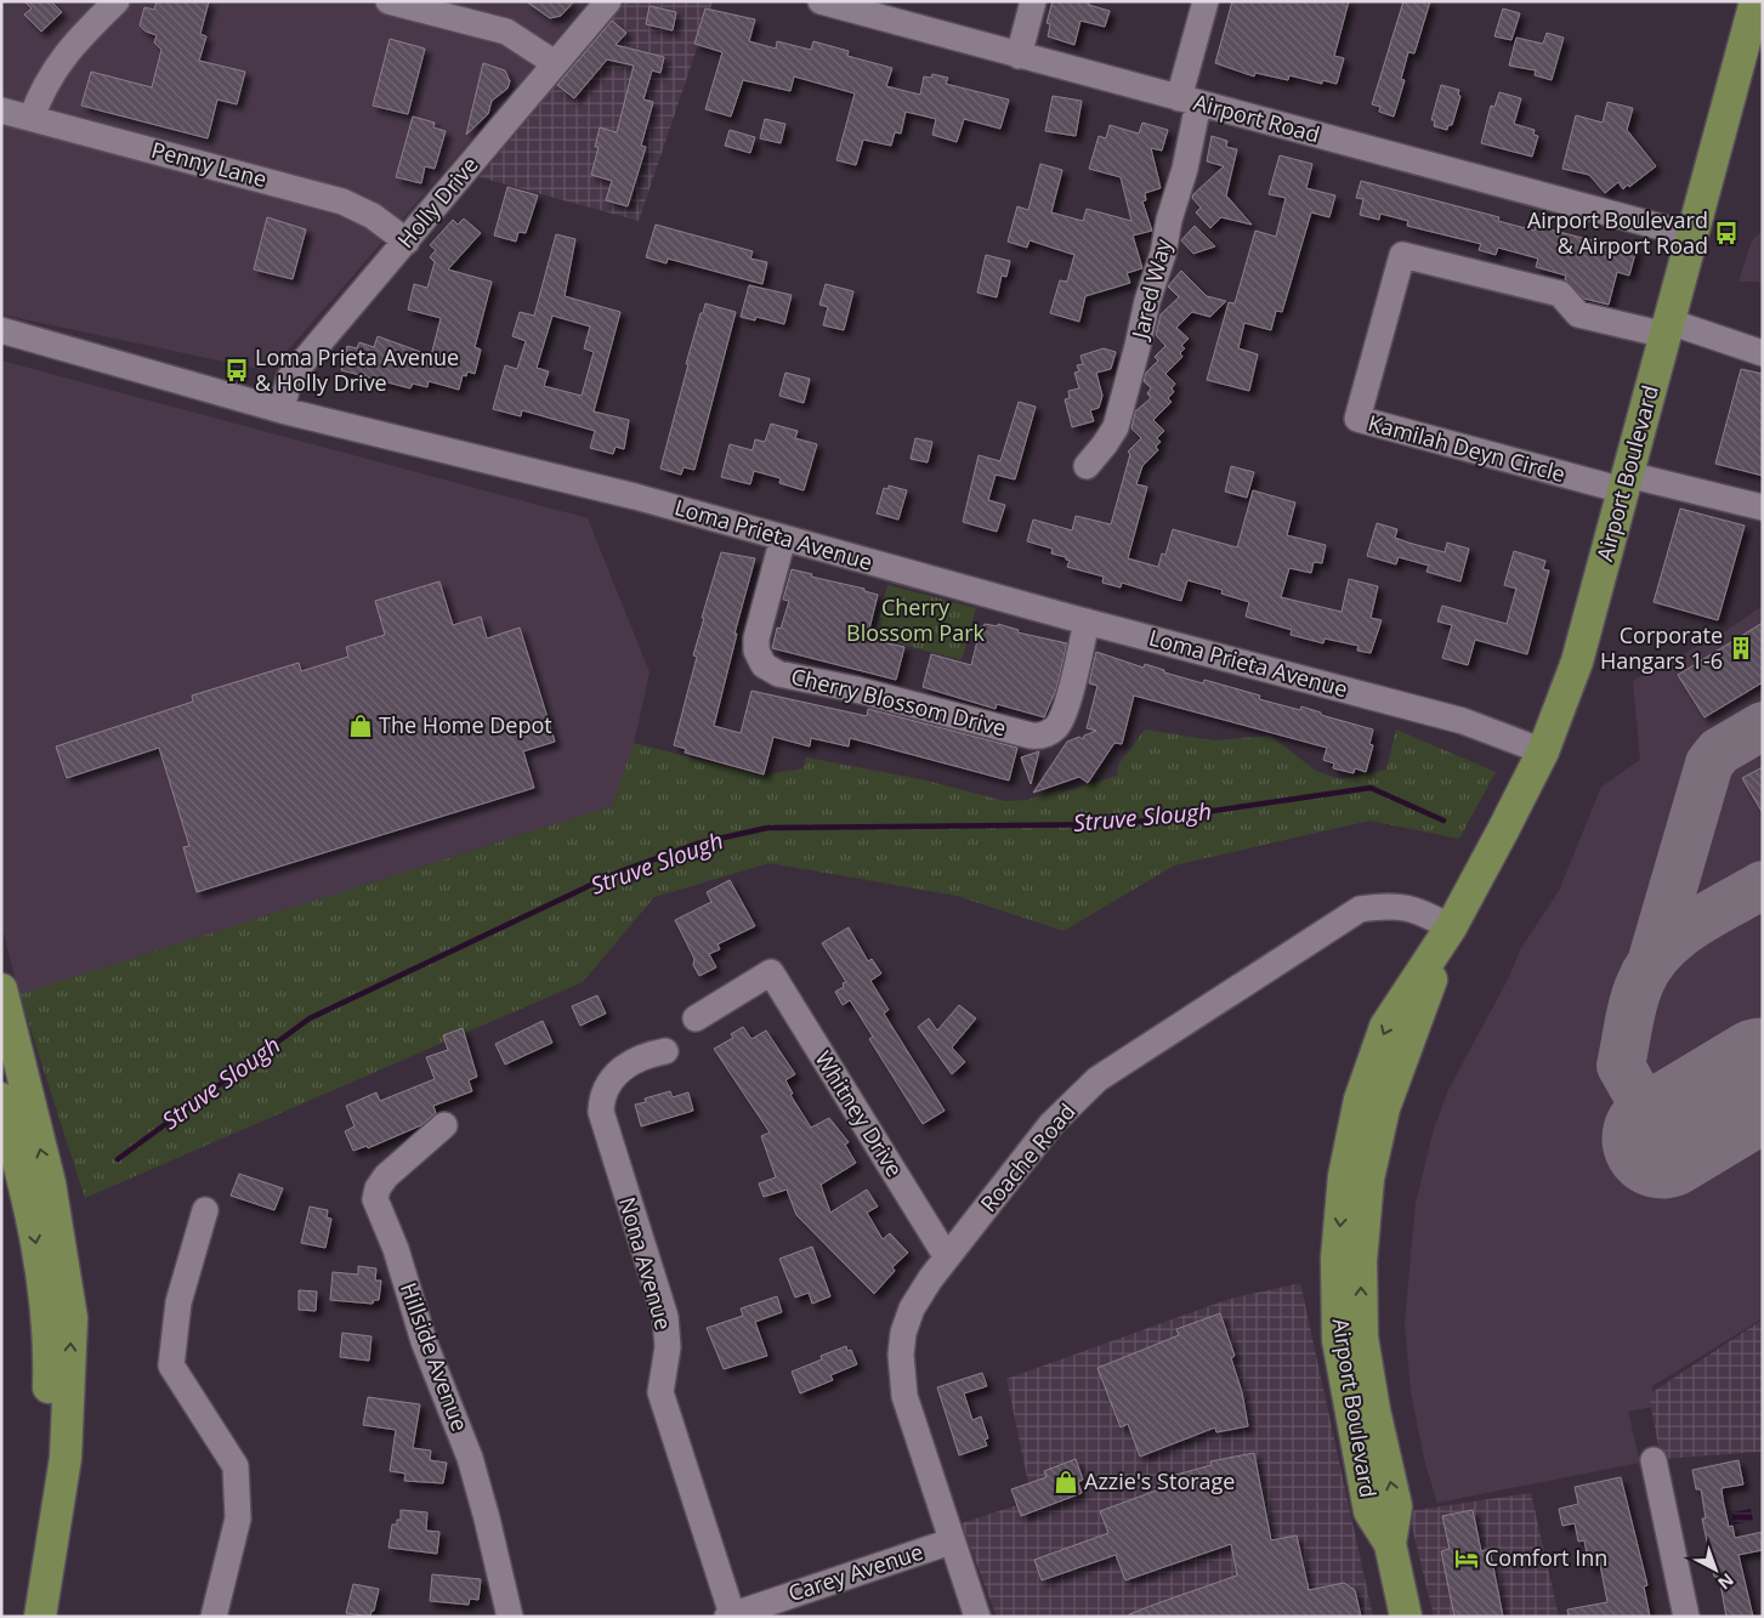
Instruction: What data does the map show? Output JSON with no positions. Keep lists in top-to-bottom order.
{
  "streets": {
    "main road": ["Airport Boulevard"],
    "street": [
      "Airport Road",
      "Penny Lane",
      "Holly Drive",
      "Jared Way",
      "Kamilah Deyn Circle",
      "Loma Prieta Avenue",
      "Cherry Blossom Drive",
      "Whitney Drive",
      "Roache Road",
      "Nona Avenue",
      "Hillside Avenue",
      "Carey Avenue"
    ]
  },
  "crossings": [
    ["Airport Road", "Jared Way"],
    ["Airport Road", "Airport Boulevard"],
    ["Penny Lane", "Holly Drive"],
    ["Holly Drive", "Loma Prieta Avenue"],
    ["Kamilah Deyn Circle", "Airport Boulevard"],
    ["Airport Boulevard", "Loma Prieta Avenue"],
    ["Airport Boulevard", "Roache Road"],
    ["Loma Prieta Avenue", "Cherry Blossom Drive"],
    ["Whitney Drive", "Roache Road"],
    ["Roache Road", "Carey Avenue"],
    ["Nona Avenue", "Carey Avenue"]
  ],
  "water": ["Struve Slough"],
  "parks": ["Cherry Blossom Park"],
  "places": {
    "bus stop": ["Airport Boulevard & Airport Road", "Loma Prieta Avenue & Holly Drive"],
    "building": ["Corporate Hangars 1-6"],
    "shop": ["The Home Depot", "Azzie's Storage"],
    "hotel": ["Comfort Inn"]
  },
  "north": "bottom right"
}
